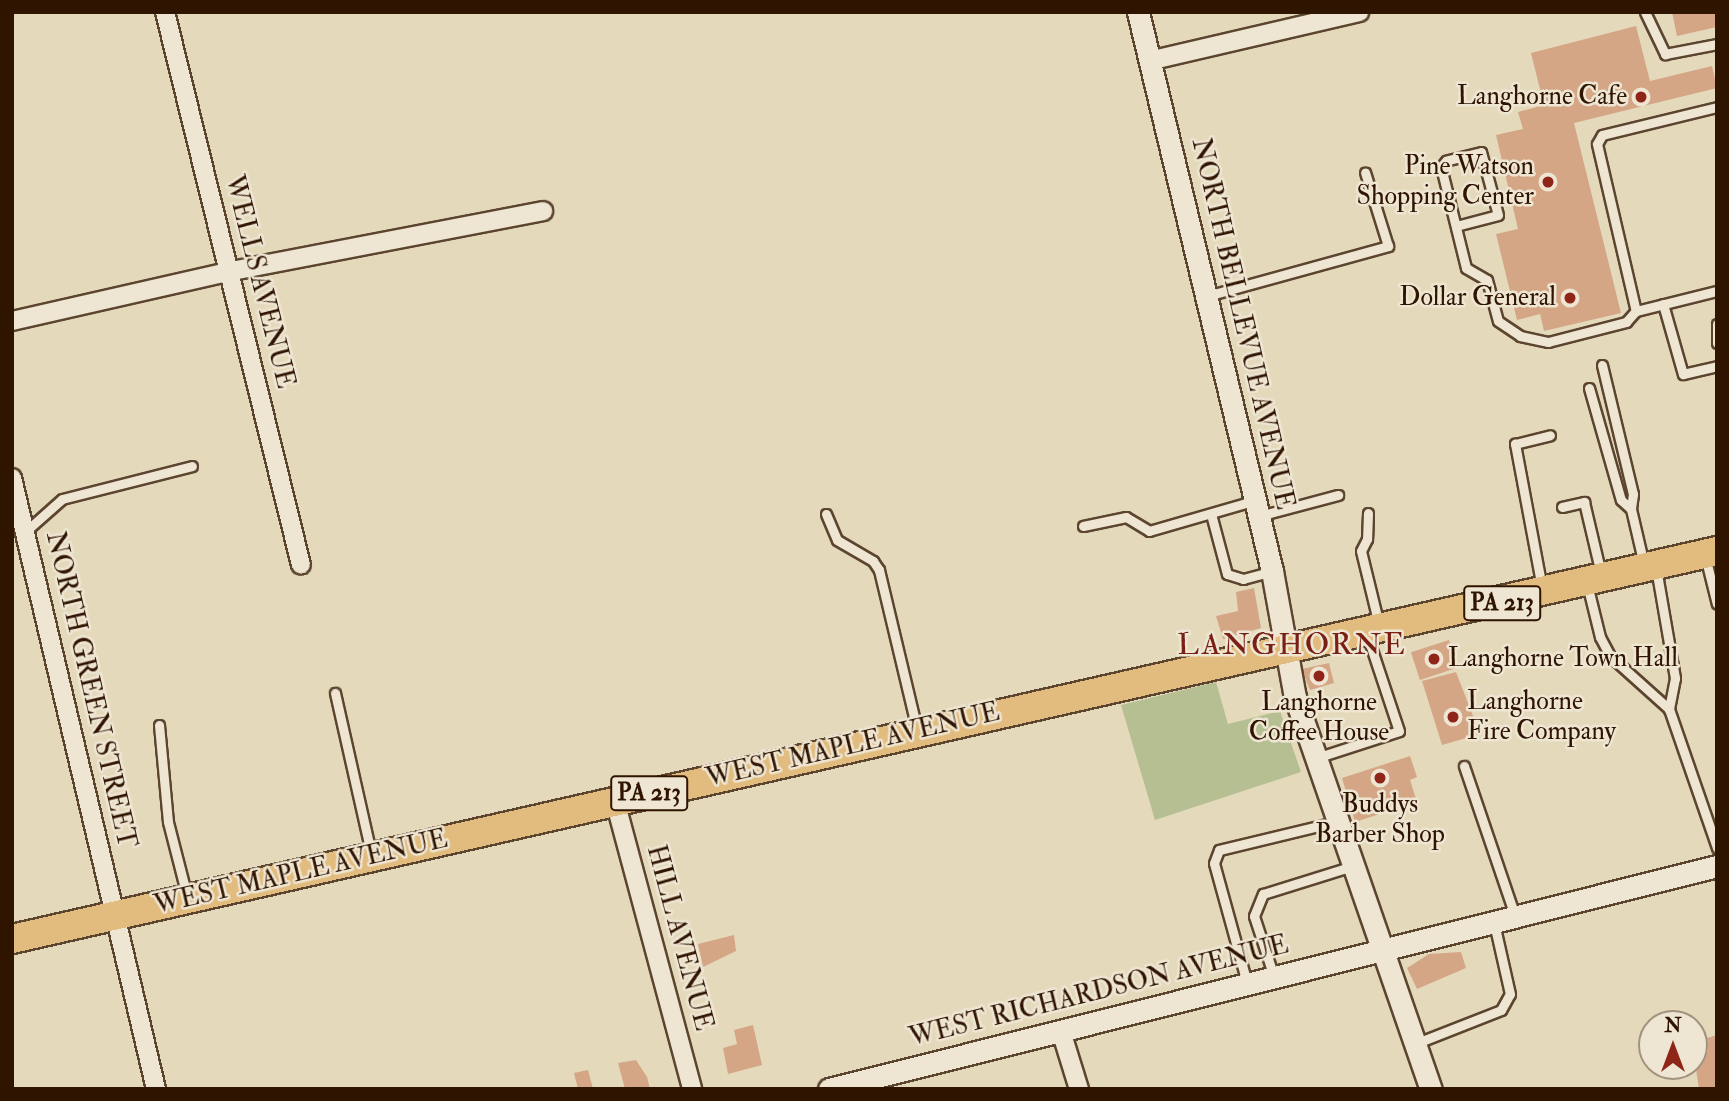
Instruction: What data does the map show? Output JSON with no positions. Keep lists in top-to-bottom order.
{
  "streets": {
    "main road": ["PA 213", "WEST MAPLE AVENUE"],
    "street": [
      "WELLS AVENUE",
      "NORTH BELLEVUE AVENUE",
      "NORTH GREEN STREET",
      "HILL AVENUE",
      "WEST RICHARDSON AVENUE"
    ]
  },
  "crossings": [
    ["NORTH BELLEVUE AVENUE", "PA 213"],
    ["NORTH BELLEVUE AVENUE", "WEST MAPLE AVENUE"],
    ["NORTH BELLEVUE AVENUE", "WEST RICHARDSON AVENUE"],
    ["PA 213", "WEST MAPLE AVENUE"],
    ["NORTH GREEN STREET", "WEST MAPLE AVENUE"],
    ["WEST MAPLE AVENUE", "HILL AVENUE"]
  ],
  "districts": ["LANGHORNE"],
  "places": [
    "Langhorne Cafe",
    "Pine Watson Shopping Center",
    "Dollar General",
    "Langhorne Town Hall",
    "Langhorne Coffee House",
    "Langhorne Fire Company",
    "Buddys Barber Shop"
  ],
  "north": "top"
}
